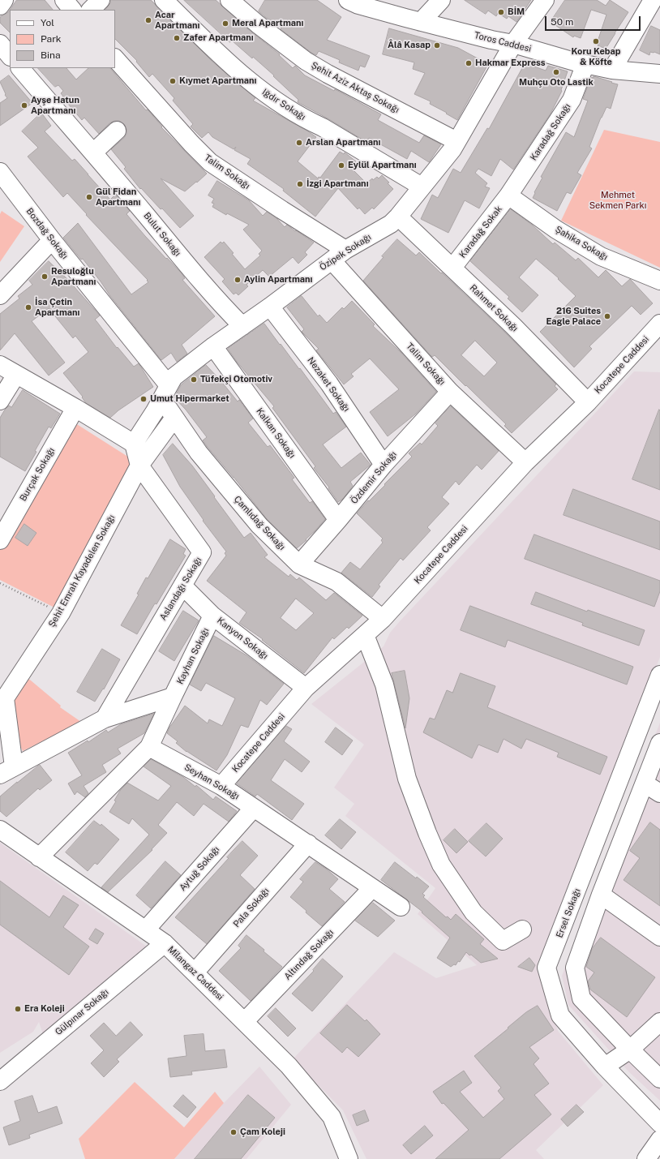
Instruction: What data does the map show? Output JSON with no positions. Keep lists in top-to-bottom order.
{
  "streets": {
    "street": [
      "Toros Caddesi",
      "Şehit Aziz Aktaş Sokağı",
      "Iğdır Sokağı",
      "Karadağ Sokağı",
      "Talim Sokağı",
      "Karadağ Sokak",
      "Bozdağ Sokağı",
      "Bulut Sokağı",
      "Şahika Sokağı",
      "Özipek Sokağı",
      "Rahmet Sokağı",
      "Kocatepe Caddesi",
      "Nezaket Sokağı",
      "Kalkan Sokağı",
      "Burçak Sokağı",
      "Özdemir Sokağı",
      "Çamlıdağ Sokağı",
      "Şehit Emrah Kayadelen Sokağı",
      "Aslandağı Sokağı",
      "Kanyon Sokağı",
      "Kayhan Sokağı",
      "Seyhan Sokağı",
      "Aytuğ Sokağı",
      "Pala Sokağı",
      "Ersel Sokağı",
      "Altındağ Sokağı",
      "Milangaz Caddesi",
      "Gülpınar Sokağı"
    ]
  },
  "crossings": [
    ["Toros Caddesi", "Karadağ Sokağı"],
    ["Toros Caddesi", "Özipek Sokağı"],
    ["Şehit Aziz Aktaş Sokağı", "Özipek Sokağı"],
    ["Iğdır Sokağı", "Özipek Sokağı"],
    ["Karadağ Sokağı", "Karadağ Sokak"],
    ["Karadağ Sokağı", "Şahika Sokağı"],
    ["Talim Sokağı", "Özipek Sokağı"],
    ["Talim Sokağı", "Kocatepe Caddesi"],
    ["Talim Sokağı", "Özdemir Sokağı"],
    ["Karadağ Sokak", "Şahika Sokağı"],
    ["Karadağ Sokak", "Rahmet Sokağı"],
    ["Bozdağ Sokağı", "Özipek Sokağı"],
    ["Bozdağ Sokağı", "Çamlıdağ Sokağı"],
    ["Bulut Sokağı", "Özipek Sokağı"],
    ["Özipek Sokağı", "Rahmet Sokağı"],
    ["Özipek Sokağı", "Nezaket Sokağı"],
    ["Özipek Sokağı", "Kalkan Sokağı"],
    ["Özipek Sokağı", "Çamlıdağ Sokağı"],
    ["Özipek Sokağı", "Aslandağı Sokağı"],
    ["Rahmet Sokağı", "Kocatepe Caddesi"],
    ["Kocatepe Caddesi", "Çamlıdağ Sokağı"],
    ["Kocatepe Caddesi", "Kanyon Sokağı"],
    ["Kocatepe Caddesi", "Seyhan Sokağı"],
    ["Nezaket Sokağı", "Özdemir Sokağı"],
    ["Kalkan Sokağı", "Özdemir Sokağı"],
    ["Özdemir Sokağı", "Çamlıdağ Sokağı"],
    ["Çamlıdağ Sokağı", "Şehit Emrah Kayadelen Sokağı"],
    ["Şehit Emrah Kayadelen Sokağı", "Aslandağı Sokağı"],
    ["Aslandağı Sokağı", "Kanyon Sokağı"],
    ["Kanyon Sokağı", "Kayhan Sokağı"],
    ["Kayhan Sokağı", "Seyhan Sokağı"],
    ["Seyhan Sokağı", "Aytuğ Sokağı"],
    ["Seyhan Sokağı", "Pala Sokağı"],
    ["Seyhan Sokağı", "Altındağ Sokağı"],
    ["Aytuğ Sokağı", "Milangaz Caddesi"],
    ["Pala Sokağı", "Milangaz Caddesi"],
    ["Altındağ Sokağı", "Milangaz Caddesi"],
    ["Milangaz Caddesi", "Gülpınar Sokağı"]
  ],
  "parks": ["Mehmet Sekmen Parkı"],
  "places": [
    "BİM",
    "Acar Apartmanı",
    "Meral Apartmanı",
    "Zafer Apartmanı",
    "Koru Kebap & Köfte",
    "Âlâ Kasap",
    "Hakmar Express",
    "Muhçu Oto Lastik",
    "Kıymet Apartmanı",
    "Ayşe Hatun Apartmanı",
    "Arslan Apartmanı",
    "Eylül Apartmanı",
    "İzgi Apartmanı",
    "Gül Fidan Apartmanı",
    "Resuloğlu Apartmanı",
    "Aylin Apartmanı",
    "İsa Çetin Apartmanı",
    "216 Suites Eagle Palace",
    "Tüfekçi Otomotiv",
    "Umut Hipermarket",
    "Era Koleji",
    "Çam Koleji"
  ],
  "legend": ["Yol", "Park", "Bina"],
  "scale_bar": "50 m"
}
